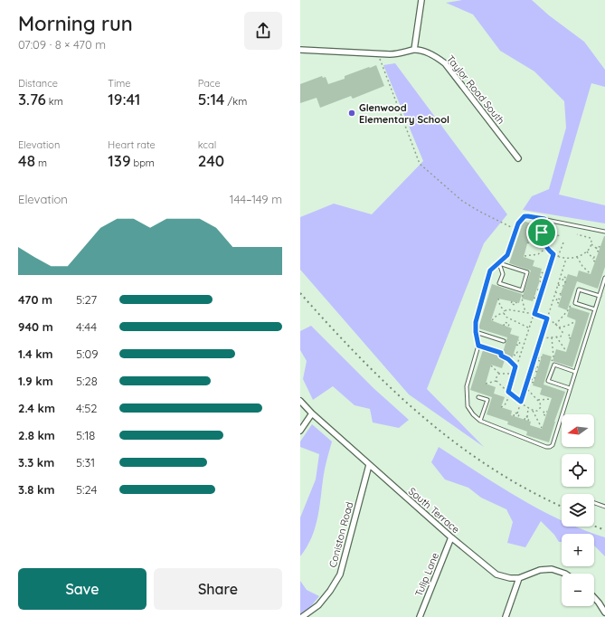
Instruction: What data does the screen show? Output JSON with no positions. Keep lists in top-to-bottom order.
{
  "streets": {
    "street": [
      "Taylor Road South",
      "South Terrace",
      "Coniston Road",
      "Tulip Lane"
    ]
  },
  "crossings": [
    ["South Terrace", "Coniston Road"],
    ["South Terrace", "Tulip Lane"]
  ],
  "places": ["Glenwood Elementary School"],
  "north": "left",
  "page": {
    "heading": ["Morning run", "07:09 · 8 × 470 m"],
    "stats": [
      ["Distance", "3.76 km"],
      ["Time", "19:41"],
      ["Pace", "5:14 /km"],
      ["Elevation", "48 m"],
      ["Heart rate", "139 bpm"],
      ["kcal", "240"]
    ],
    "chart": ["Elevation", "144–149 m"],
    "list": [
      {
        "name": "470 m",
        "note": "5:27"
      },
      {
        "name": "940 m",
        "note": "4:44"
      },
      {
        "name": "1.4 km",
        "note": "5:09"
      },
      {
        "name": "1.9 km",
        "note": "5:28"
      },
      {
        "name": "2.4 km",
        "note": "4:52"
      },
      {
        "name": "2.8 km",
        "note": "5:18"
      },
      {
        "name": "3.3 km",
        "note": "5:31"
      },
      {
        "name": "3.8 km",
        "note": "5:24"
      }
    ],
    "map_buttons": ["+", "−"],
    "buttons": ["Save", "Share"]
  }
}
